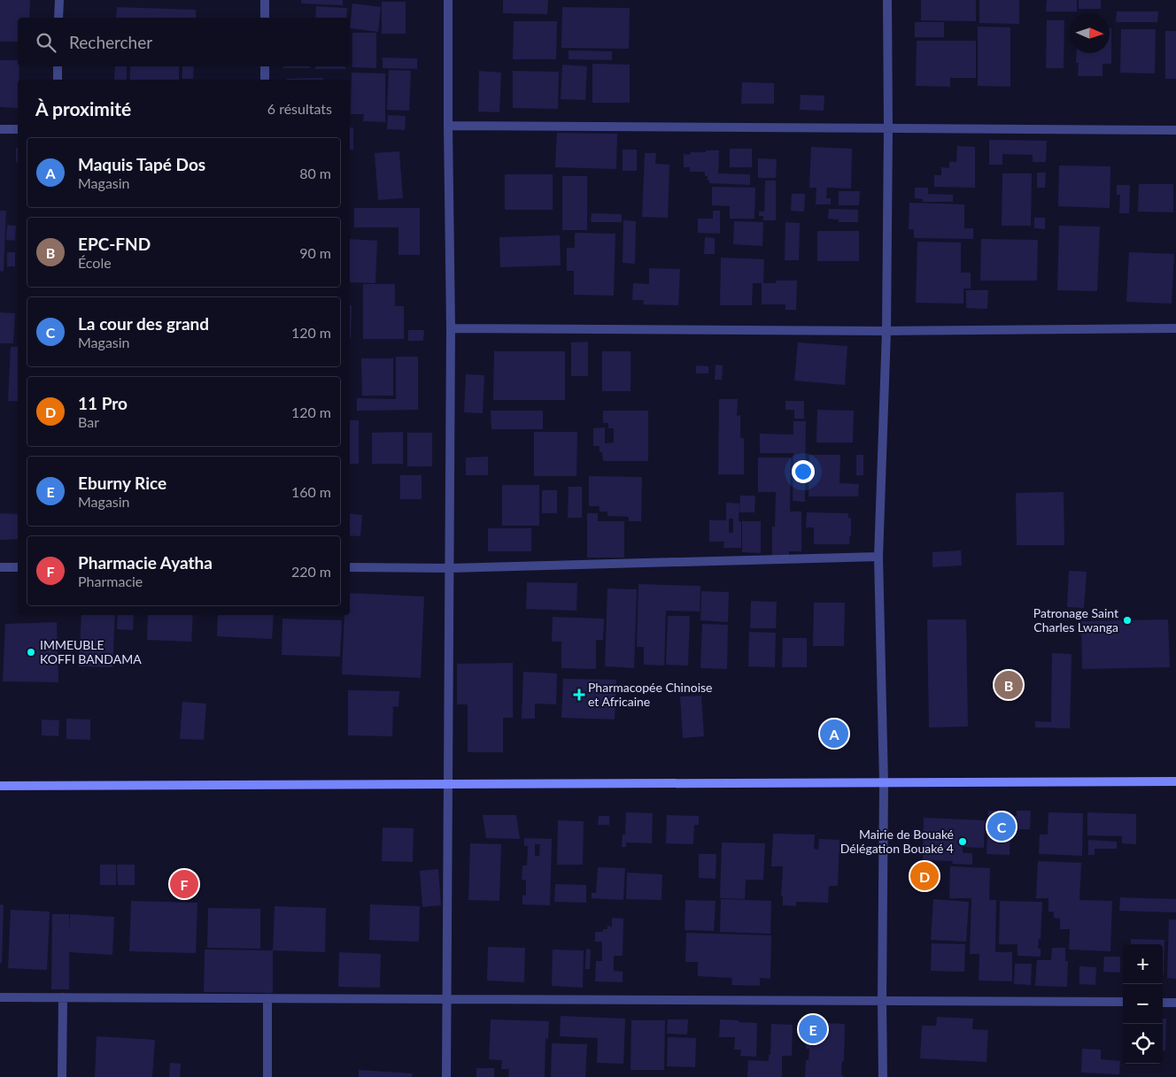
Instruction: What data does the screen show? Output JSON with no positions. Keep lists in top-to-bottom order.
{
  "places": {
    "other": ["Patronage Saint Charles Lwanga", "IMMEUBLE KOFFI BANDAMA", "Mairie de Bouaké Délégation Bouaké 4"],
    "health": ["Pharmacopée Chinoise et Africaine"]
  },
  "north": "right",
  "page": {
    "search": "Rechercher",
    "heading": ["À proximité", "6 résultats"],
    "list": [
      {
        "mark": "A",
        "name": "Maquis Tapé Dos",
        "note": "Magasin",
        "value": "80 m"
      },
      {
        "mark": "B",
        "name": "EPC-FND",
        "note": "École",
        "value": "90 m"
      },
      {
        "mark": "C",
        "name": "La cour des grand",
        "note": "Magasin",
        "value": "120 m"
      },
      {
        "mark": "D",
        "name": "11 Pro",
        "note": "Bar",
        "value": "120 m"
      },
      {
        "mark": "E",
        "name": "Eburny Rice",
        "note": "Magasin",
        "value": "160 m"
      },
      {
        "mark": "F",
        "name": "Pharmacie Ayatha",
        "note": "Pharmacie",
        "value": "220 m"
      }
    ],
    "pins": [
      "B",
      "A",
      "C",
      "D",
      "F",
      "E"
    ],
    "map_buttons": ["+", "−"]
  }
}
